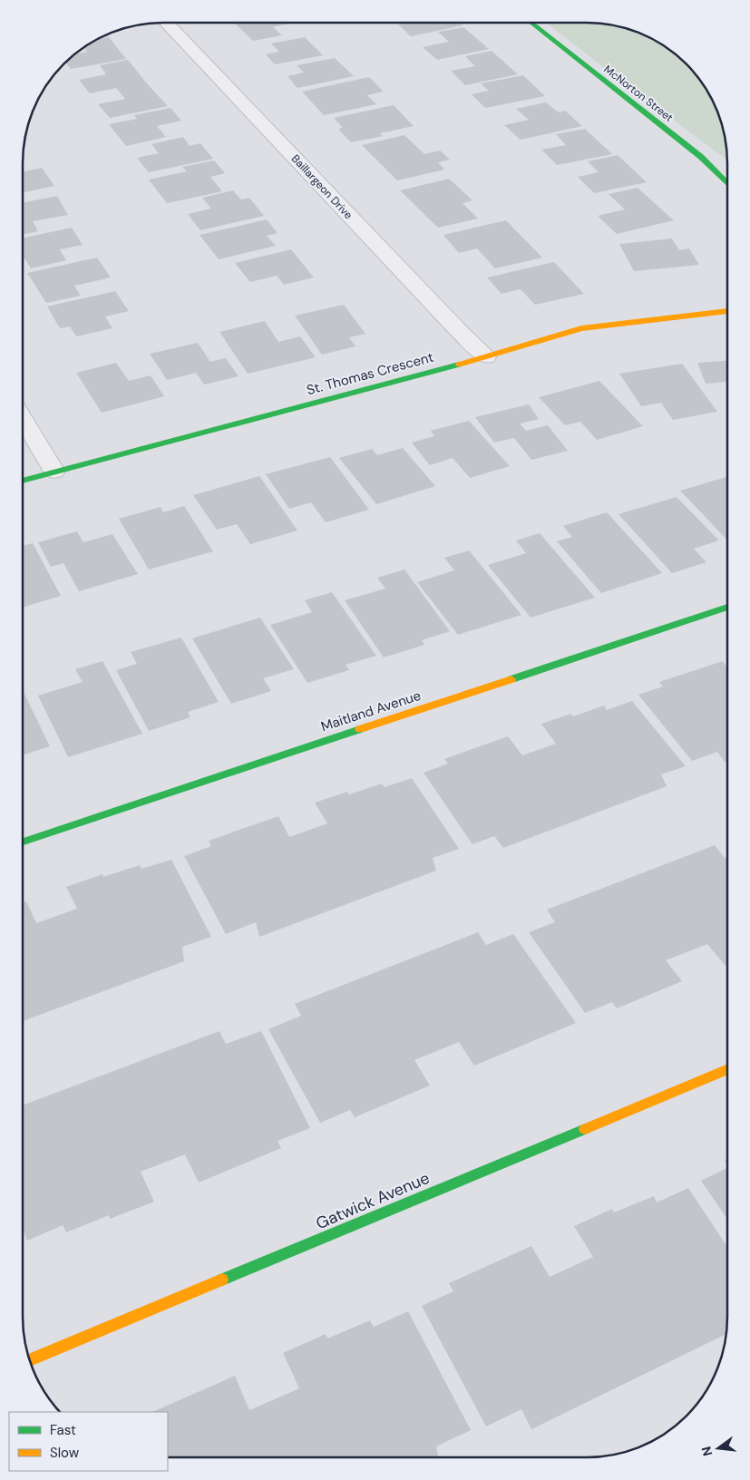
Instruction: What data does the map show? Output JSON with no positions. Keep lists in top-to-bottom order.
{
  "streets": {
    "street": [
      "McNorton Street",
      "Baillargeon Drive",
      "St. Thomas Crescent",
      "Maitland Avenue",
      "Gatwick Avenue"
    ]
  },
  "crossings": [
    ["Baillargeon Drive", "St. Thomas Crescent"]
  ],
  "legend": ["Fast", "Slow"],
  "north": "left"
}
